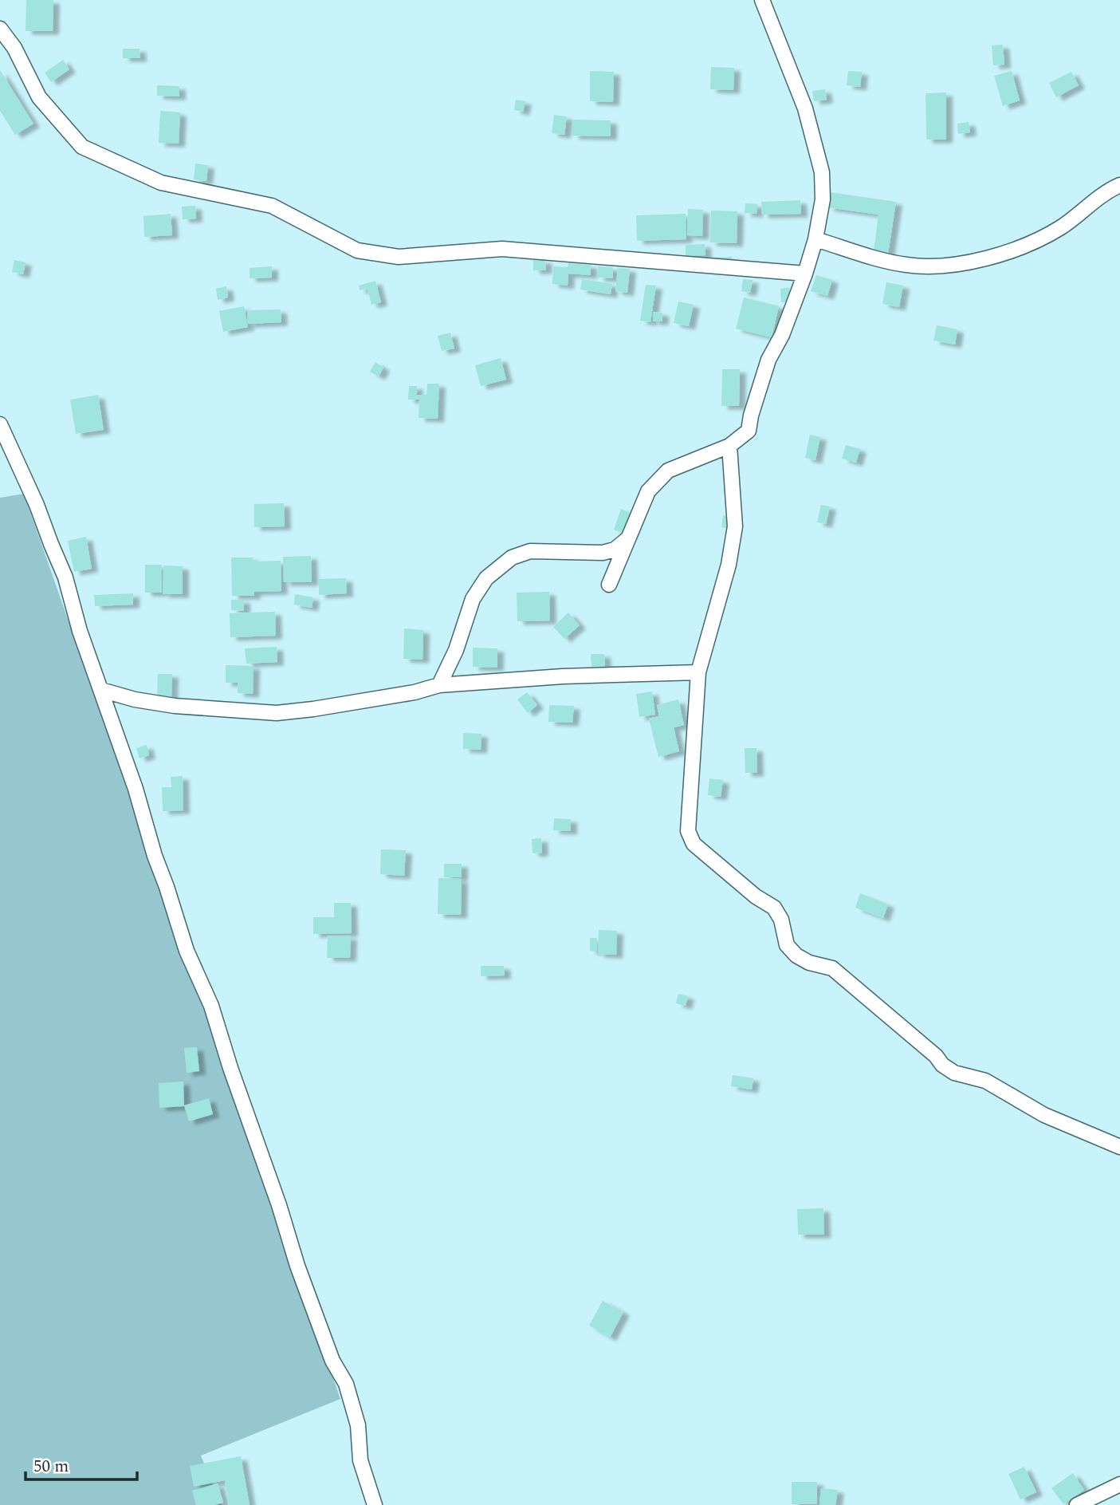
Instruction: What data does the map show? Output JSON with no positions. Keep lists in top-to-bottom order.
{
  "scale_bar": "50 m"
}
